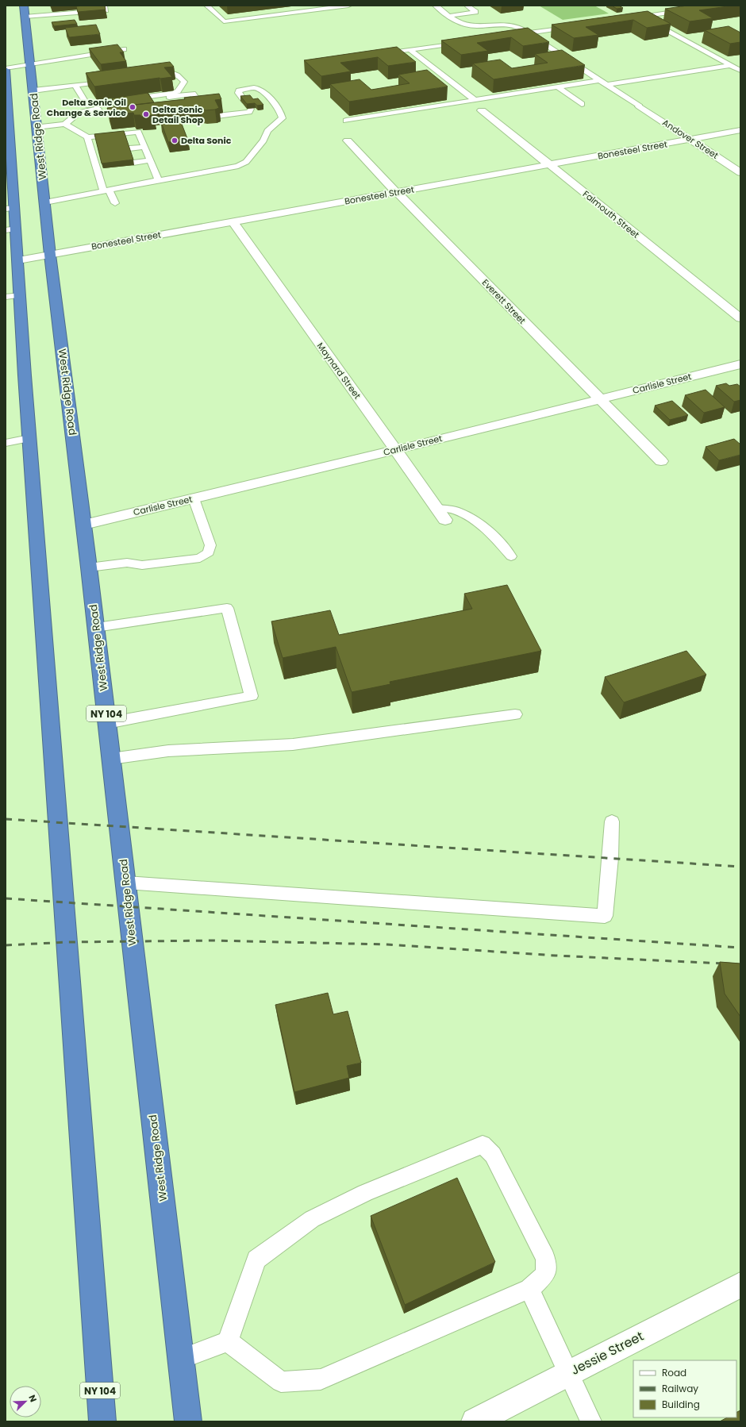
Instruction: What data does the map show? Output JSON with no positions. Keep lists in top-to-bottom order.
{
  "streets": {
    "highway": ["West Ridge Road", "NY 104"],
    "street": [
      "Andover Street",
      "Bonesteel Street",
      "Falmouth Street",
      "Everett Street",
      "Maynard Street",
      "Carlisle Street",
      "Jessie Street"
    ]
  },
  "crossings": [
    ["West Ridge Road", "Bonesteel Street"],
    ["West Ridge Road", "Carlisle Street"],
    ["Andover Street", "Bonesteel Street"],
    ["Bonesteel Street", "Falmouth Street"],
    ["Bonesteel Street", "Everett Street"],
    ["Bonesteel Street", "Maynard Street"],
    ["Bonesteel Street", "NY 104"],
    ["Everett Street", "Carlisle Street"],
    ["Maynard Street", "Carlisle Street"]
  ],
  "places": ["Delta Sonic Oil Change & Service", "Delta Sonic Detail Shop", "Delta Sonic"],
  "legend": ["Road", "Railway", "Building"],
  "north": "top right"
}
